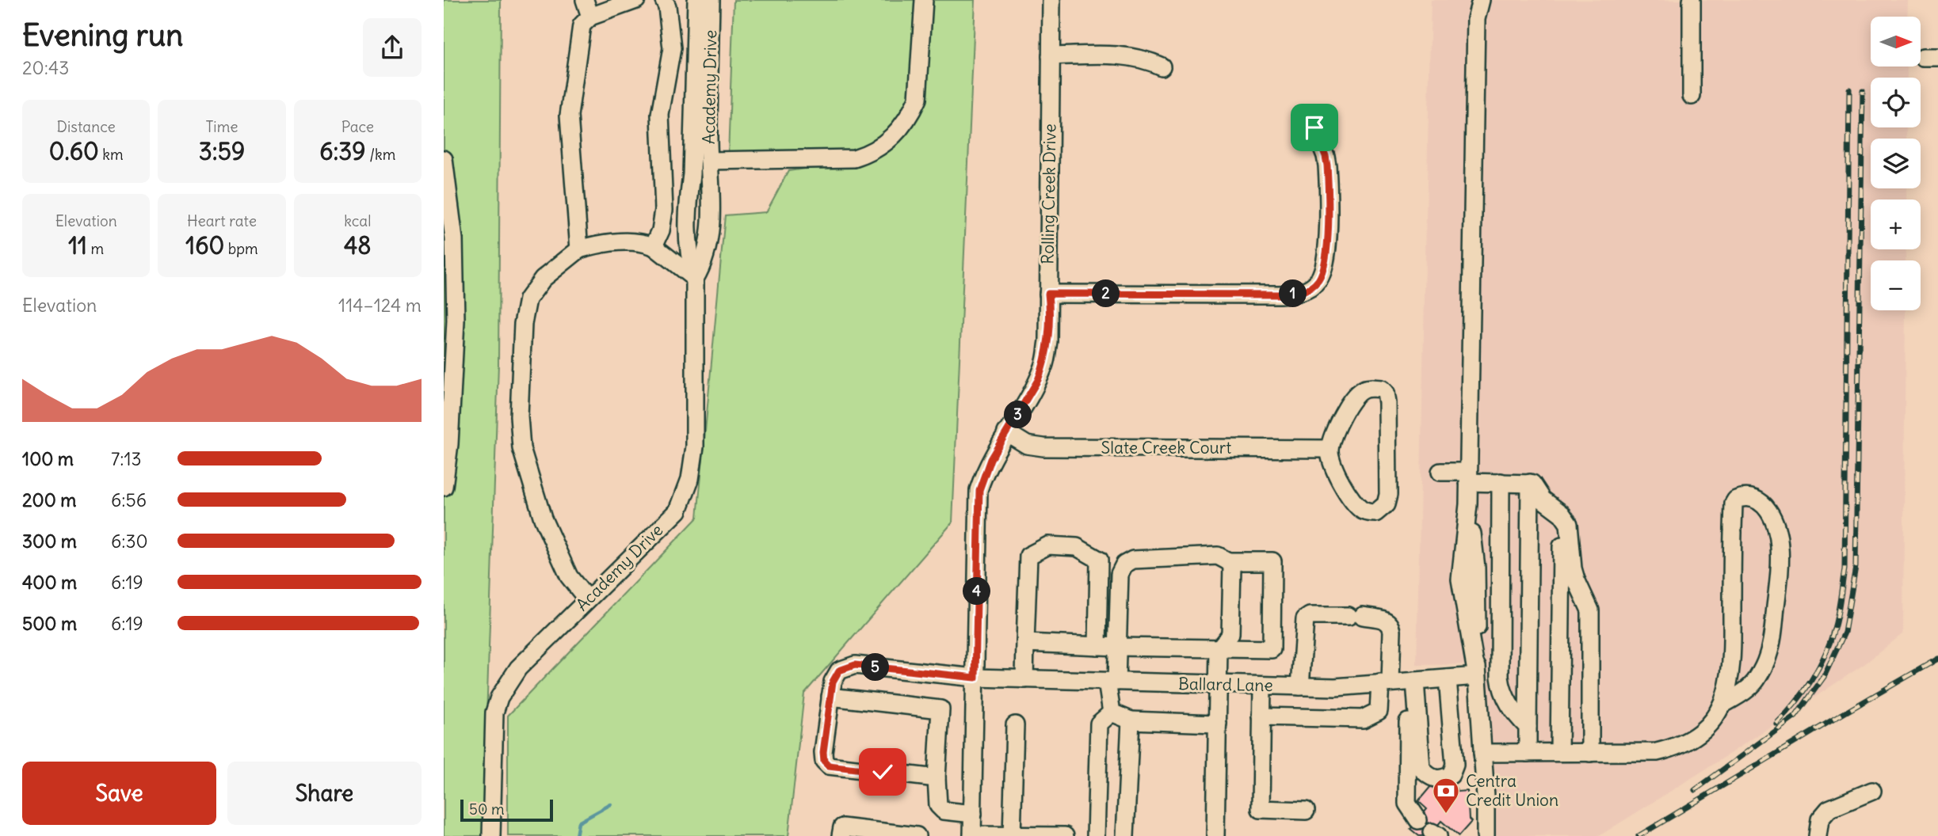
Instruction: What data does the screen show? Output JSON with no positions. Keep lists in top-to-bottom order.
{
  "streets": {
    "street": [
      "Academy Drive",
      "Rolling Creek Drive",
      "Slate Creek Court",
      "Ballard Lane"
    ]
  },
  "crossings": [
    ["Rolling Creek Drive", "Slate Creek Court"],
    ["Rolling Creek Drive", "Ballard Lane"]
  ],
  "places": {
    "bank": ["Centra Credit Union"]
  },
  "scale_bar": "50 m",
  "north": "right",
  "page": {
    "heading": ["Evening run", "20:43"],
    "map_buttons": ["+", "−"],
    "stats": [
      ["Distance", "0.60 km"],
      ["Time", "3:59"],
      ["Pace", "6:39 /km"],
      ["Elevation", "11 m"],
      ["Heart rate", "160 bpm"],
      ["kcal", "48"]
    ],
    "pins": [
      "1",
      "2",
      "3",
      "4",
      "5"
    ],
    "chart": ["Elevation", "114–124 m"],
    "list": [
      {
        "name": "100 m",
        "note": "7:13"
      },
      {
        "name": "200 m",
        "note": "6:56"
      },
      {
        "name": "300 m",
        "note": "6:30"
      },
      {
        "name": "400 m",
        "note": "6:19"
      },
      {
        "name": "500 m",
        "note": "6:19"
      }
    ],
    "buttons": ["Save", "Share"],
    "scale": "50 m"
  }
}
